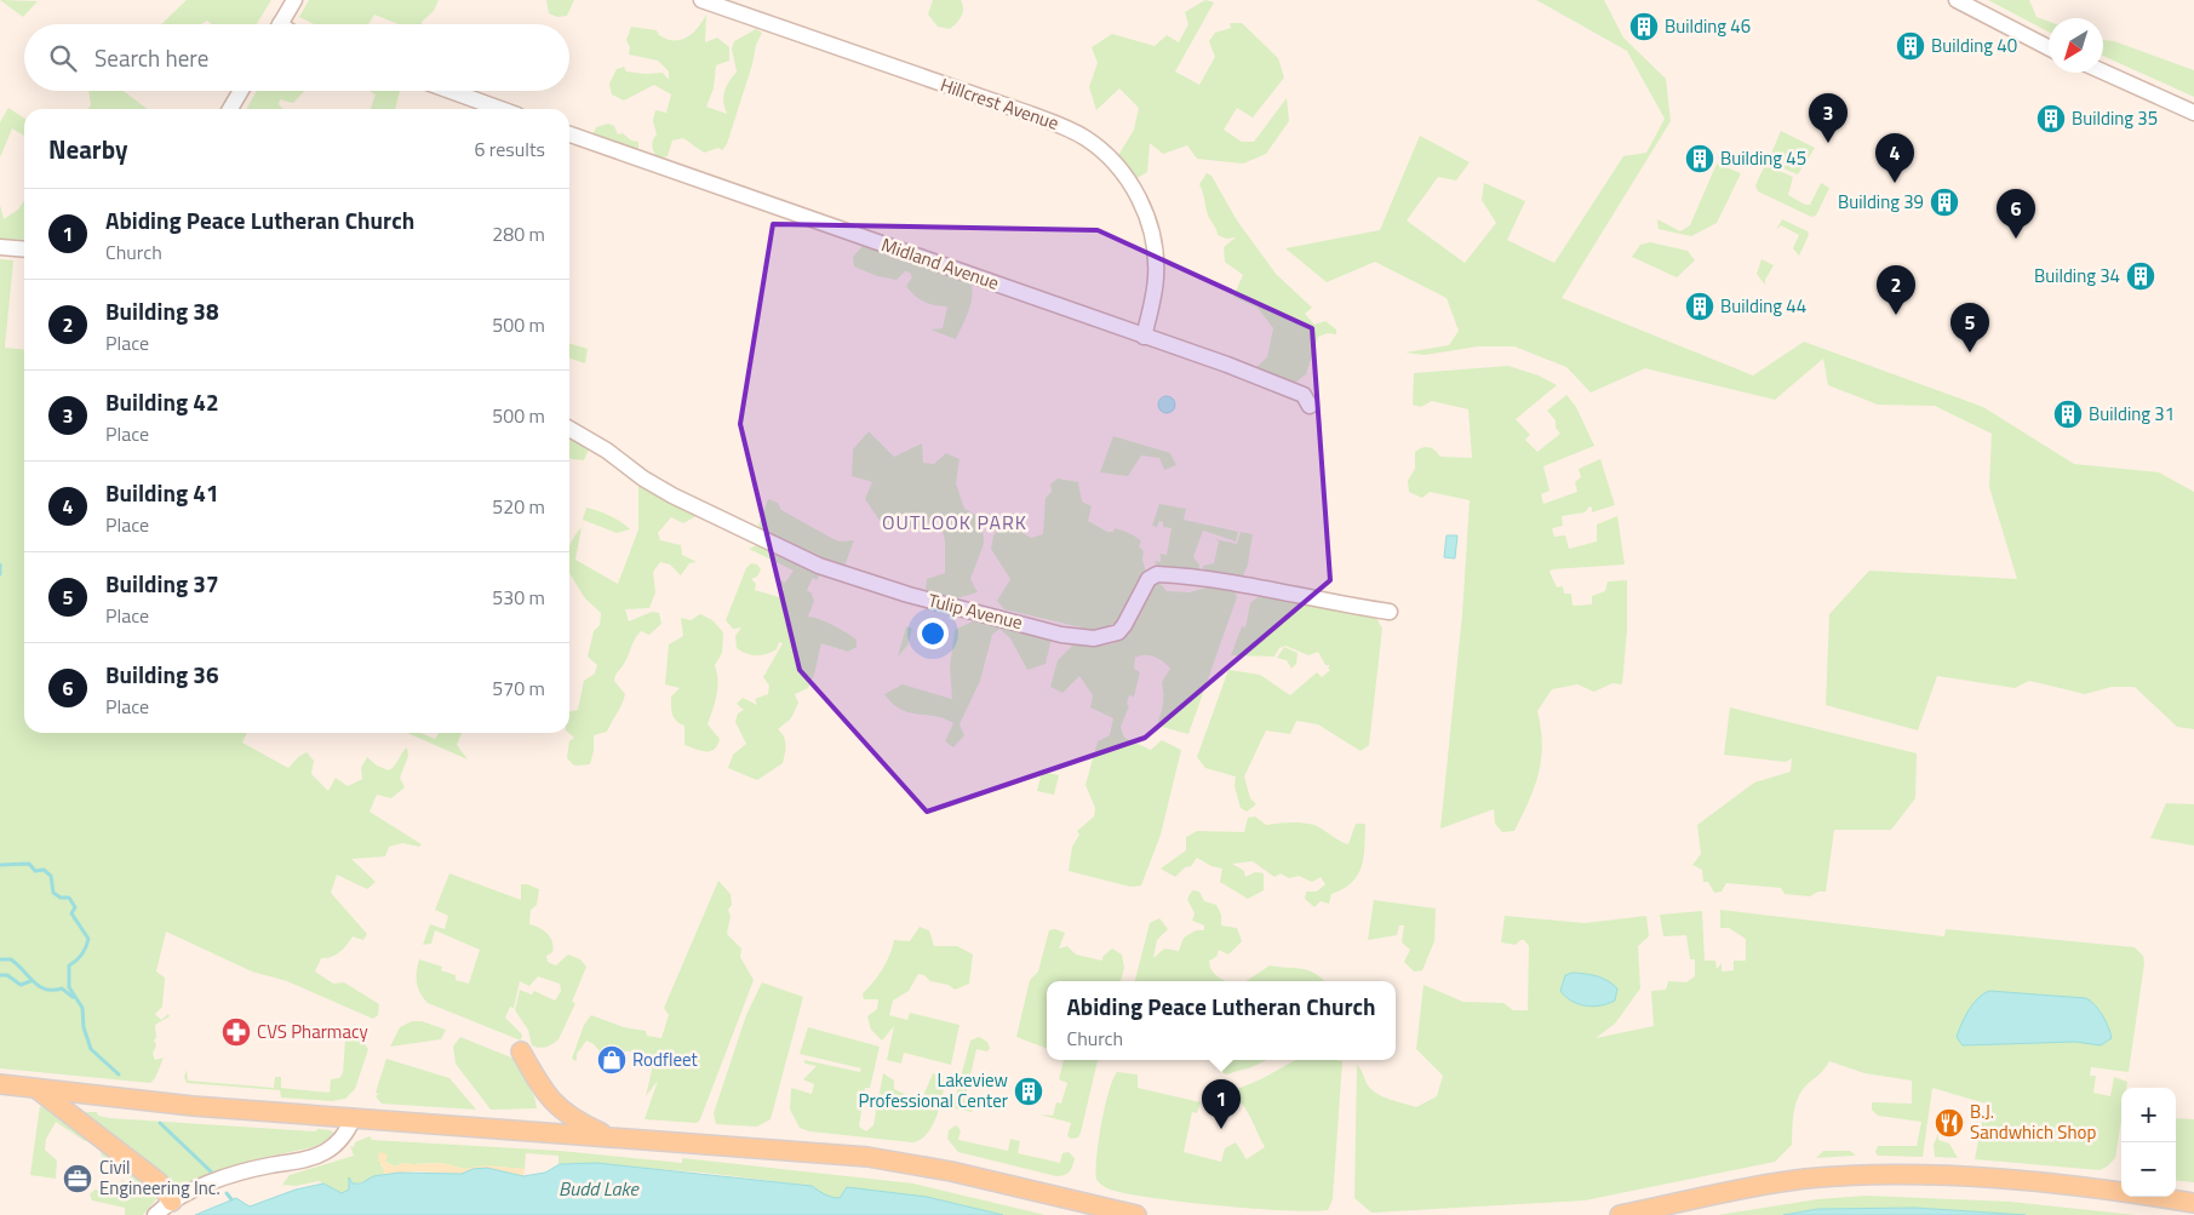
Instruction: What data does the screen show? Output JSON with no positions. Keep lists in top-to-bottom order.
{
  "streets": {
    "street": ["Hillcrest Avenue", "Midland Avenue", "Tulip Avenue"]
  },
  "crossings": [
    ["Hillcrest Avenue", "Midland Avenue"]
  ],
  "districts": ["OUTLOOK PARK"],
  "water": ["Budd Lake"],
  "places": {
    "building": [
      "Building 46",
      "Building 40",
      "Building 35",
      "Building 45",
      "Building 39",
      "Building 34",
      "Building 44",
      "Building 31",
      "Lakeview Professional Center"
    ],
    "pharmacy": ["CVS Pharmacy"],
    "shop": ["Rodfleet"],
    "restaurant": ["B.J. Sandwhich Shop"],
    "office": ["Civil Engineering Inc."]
  },
  "north": "bottom left",
  "page": {
    "search": "Search here",
    "pins": [
      "3",
      "4",
      "6",
      "2",
      "5",
      "1"
    ],
    "heading": ["Nearby", "6 results"],
    "list": [
      {
        "mark": "1",
        "name": "Abiding Peace Lutheran Church",
        "note": "Church",
        "value": "280 m"
      },
      {
        "mark": "2",
        "name": "Building 38",
        "note": "Place",
        "value": "500 m"
      },
      {
        "mark": "3",
        "name": "Building 42",
        "note": "Place",
        "value": "500 m"
      },
      {
        "mark": "4",
        "name": "Building 41",
        "note": "Place",
        "value": "520 m"
      },
      {
        "mark": "5",
        "name": "Building 37",
        "note": "Place",
        "value": "530 m"
      },
      {
        "mark": "6",
        "name": "Building 36",
        "note": "Place",
        "value": "570 m"
      }
    ],
    "popup": ["Abiding Peace Lutheran Church", "Church"],
    "map_buttons": ["+", "−"]
  }
}
